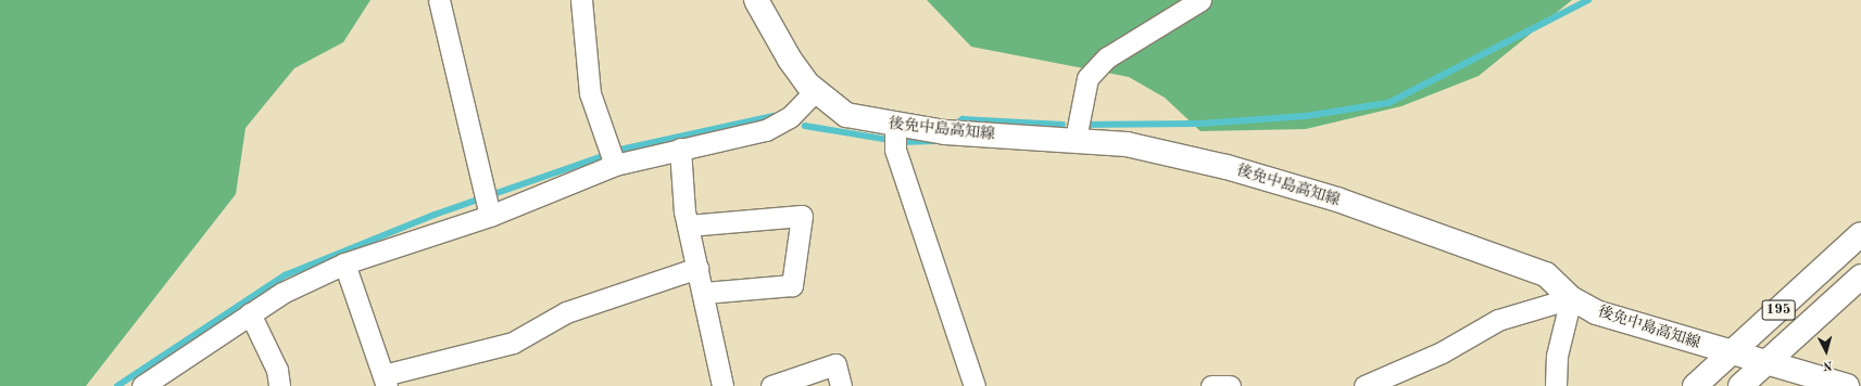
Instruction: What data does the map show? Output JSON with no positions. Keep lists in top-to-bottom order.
{
  "streets": {
    "main road": ["後免中島高知線", "195"]
  },
  "crossings": [
    ["後免中島高知線", "195"]
  ],
  "north": "bottom"
}
